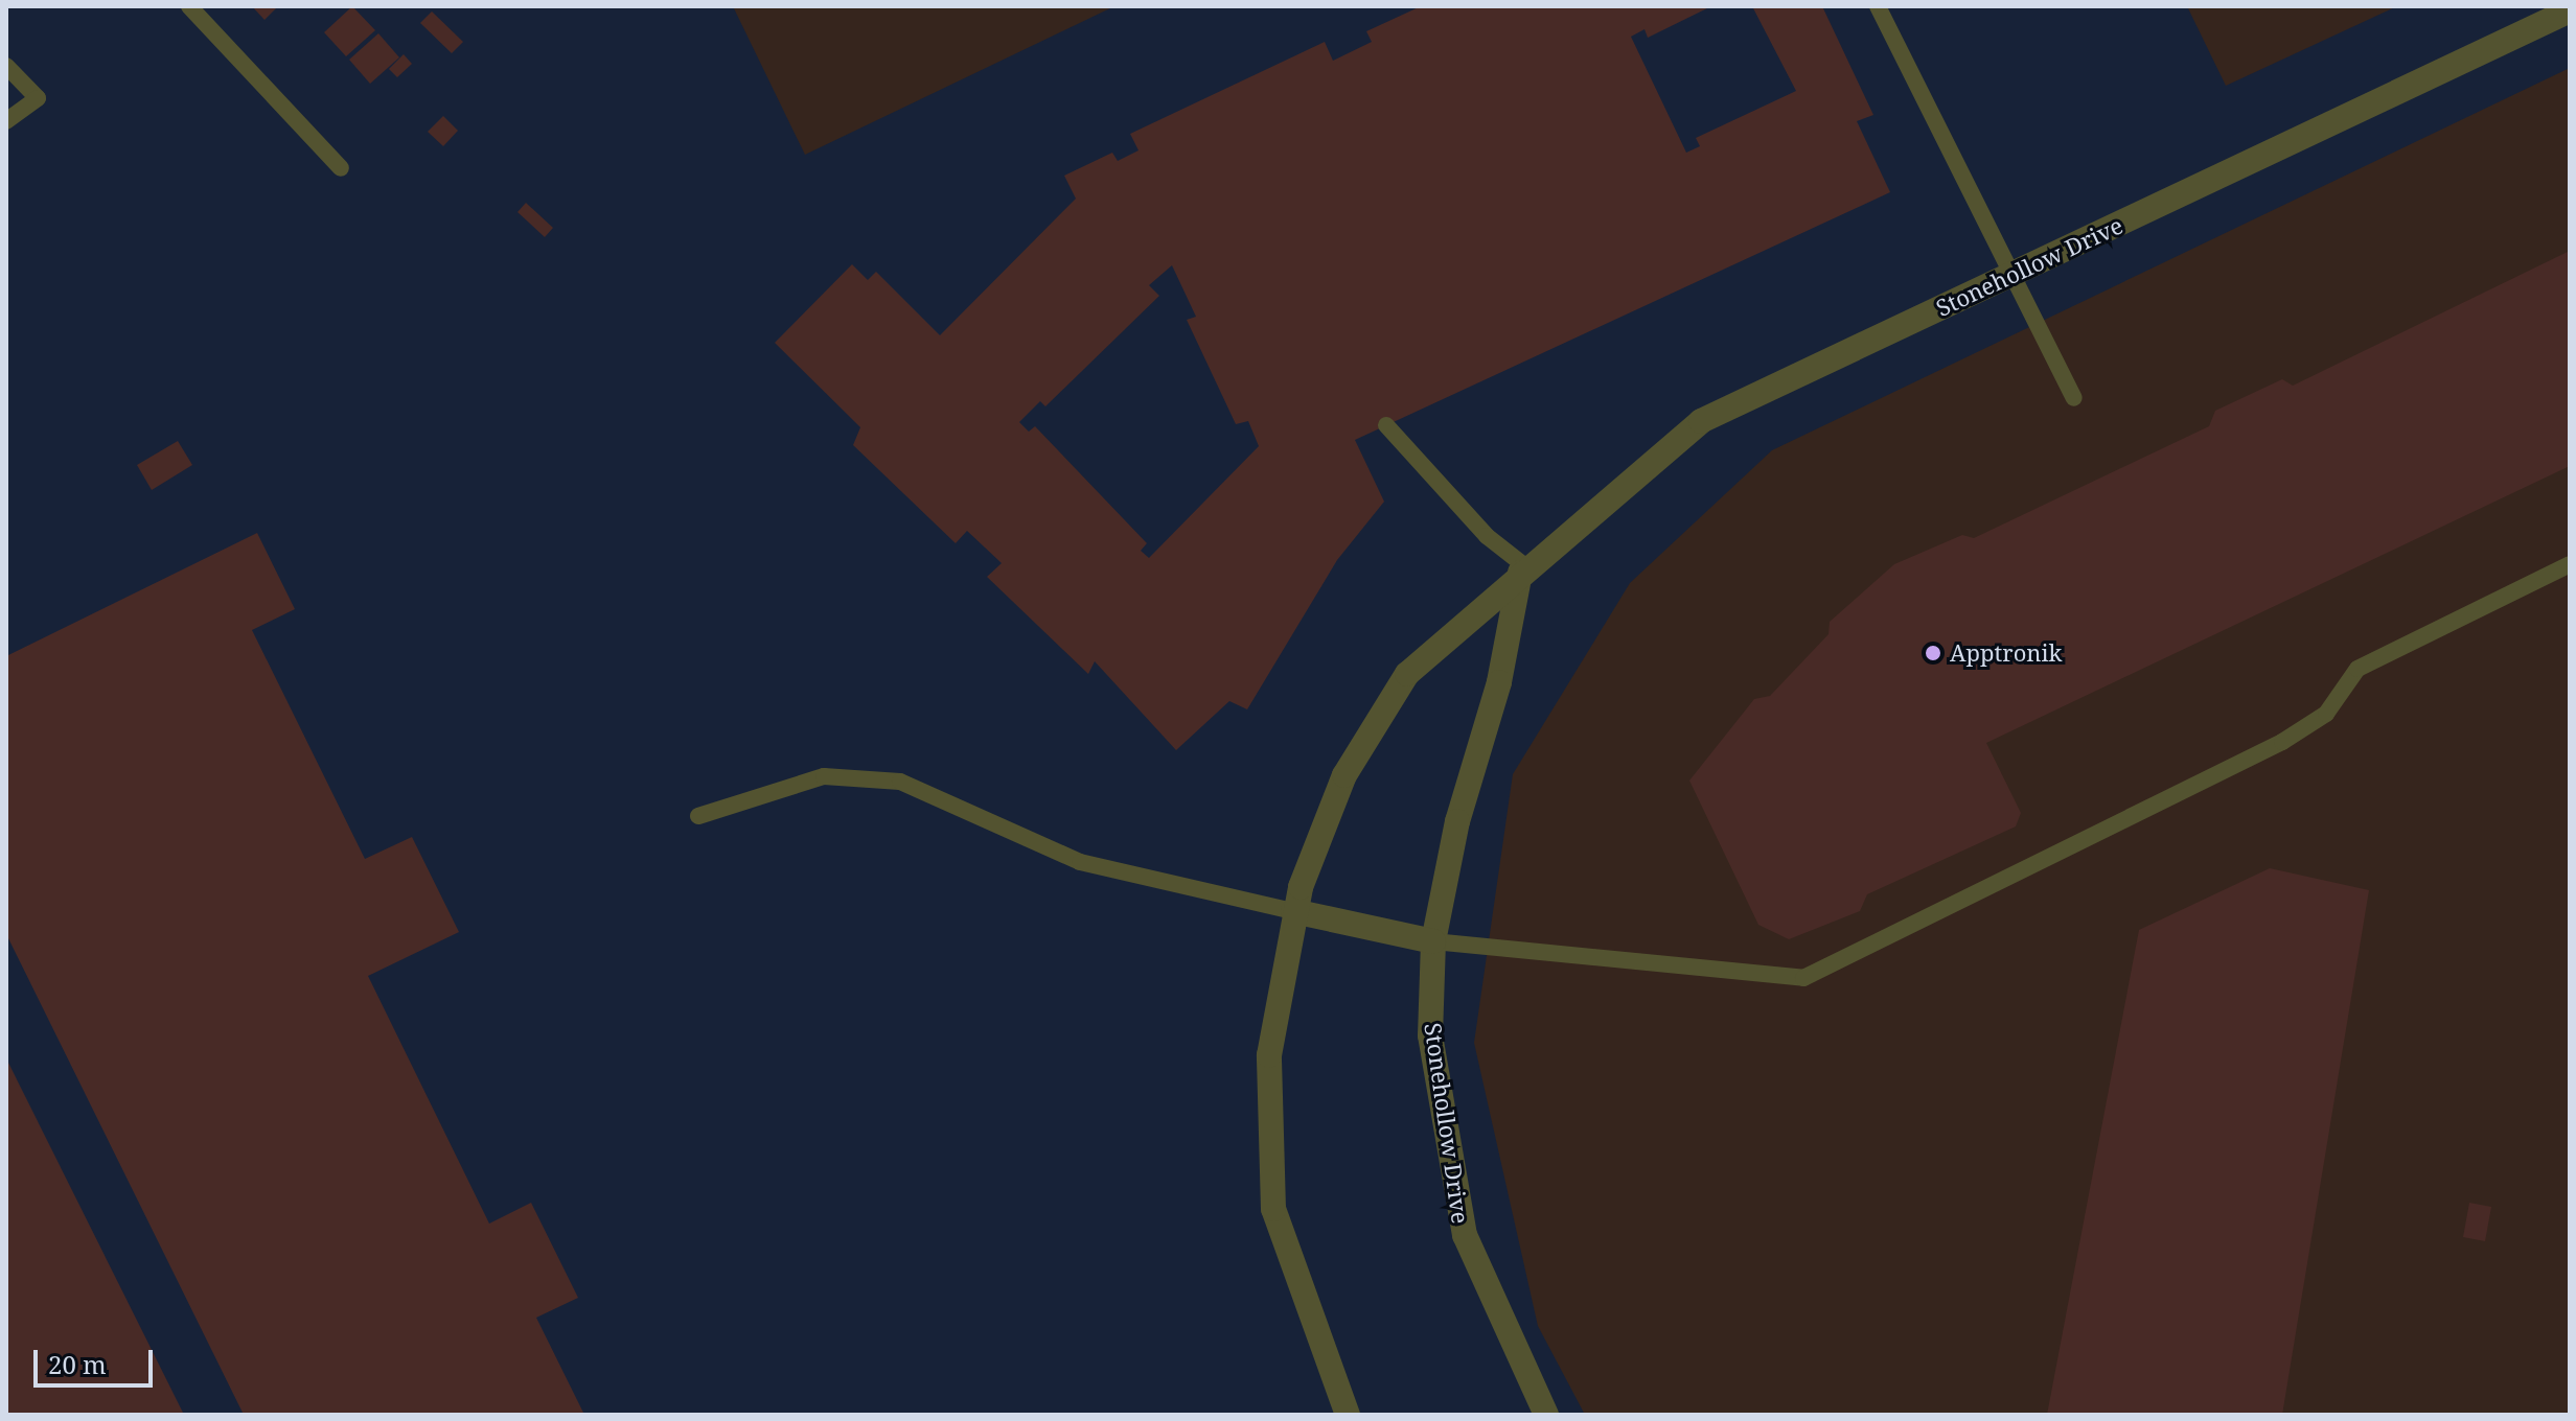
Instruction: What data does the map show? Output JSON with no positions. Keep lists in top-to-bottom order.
{
  "streets": {
    "street": ["Stonehollow Drive"]
  },
  "places": ["Apptronik"],
  "scale_bar": "20 m"
}
